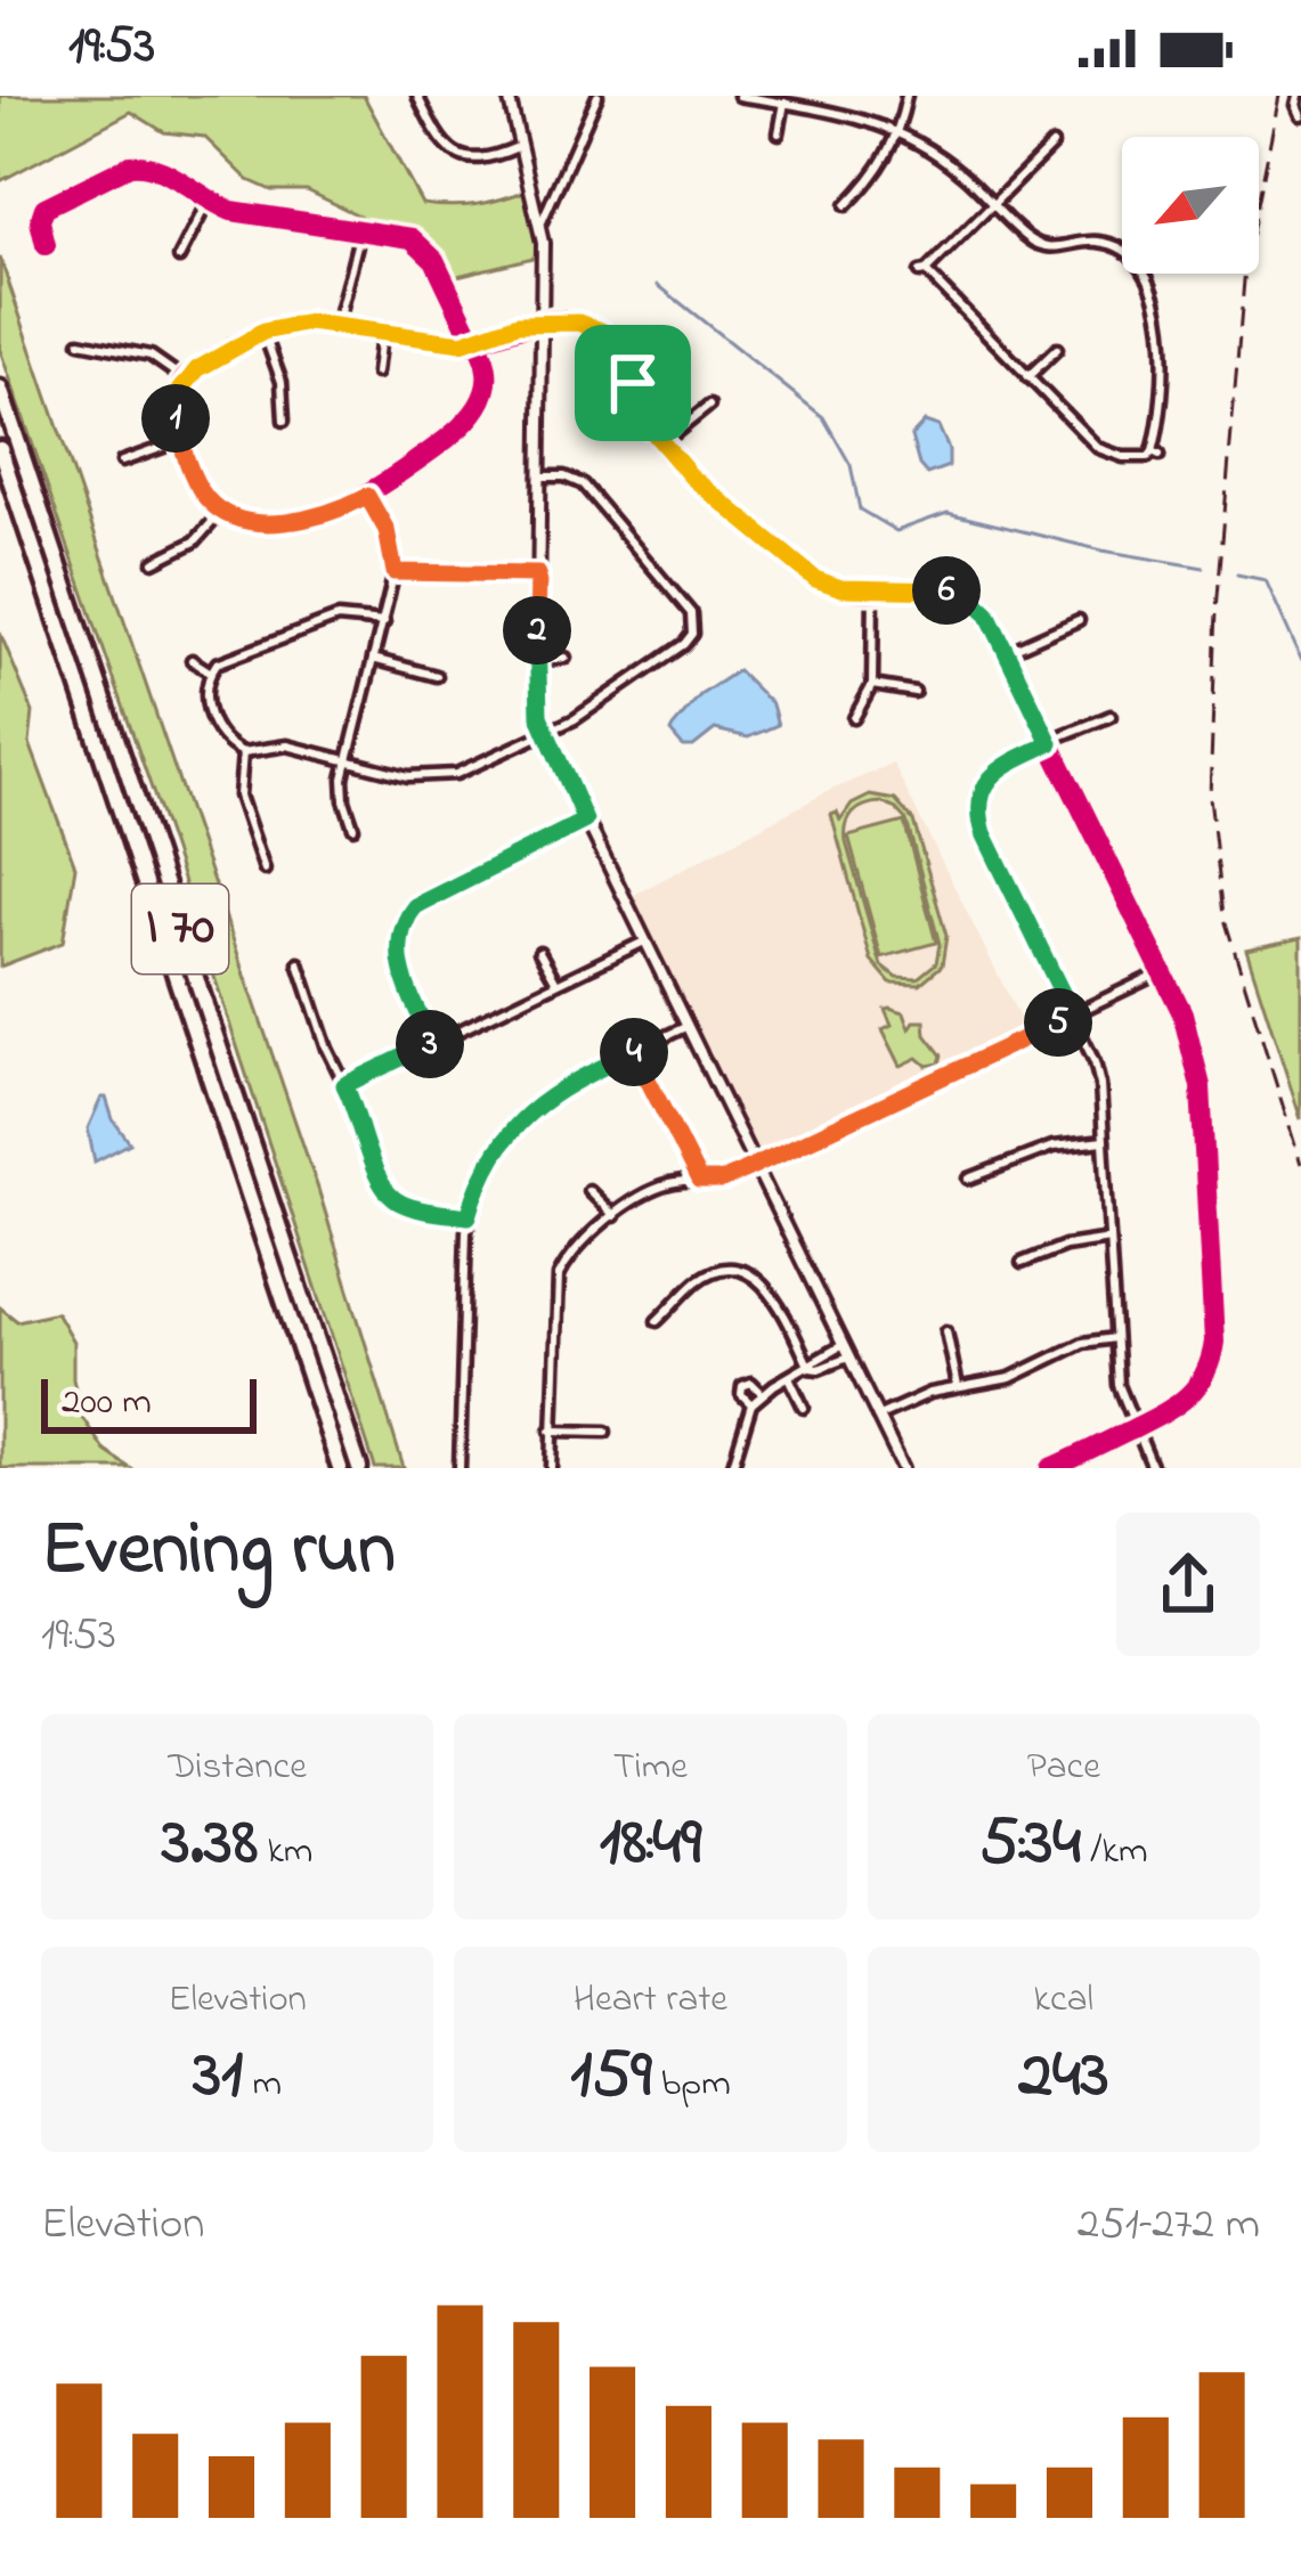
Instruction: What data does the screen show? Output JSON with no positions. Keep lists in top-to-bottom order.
{
  "streets": {
    "highway": ["I 70"]
  },
  "scale_bar": "200 m",
  "north": "bottom left",
  "page": {
    "status": "19:53",
    "pins": [
      "1",
      "6",
      "2",
      "5",
      "3",
      "4"
    ],
    "scale": "200 m",
    "heading": ["Evening run", "19:53"],
    "stats": [
      ["Distance", "3.38 km"],
      ["Time", "18:49"],
      ["Pace", "5:34 /km"],
      ["Elevation", "31 m"],
      ["Heart rate", "159 bpm"],
      ["kcal", "243"]
    ],
    "chart": ["Elevation", "251–272 m"]
  }
}
